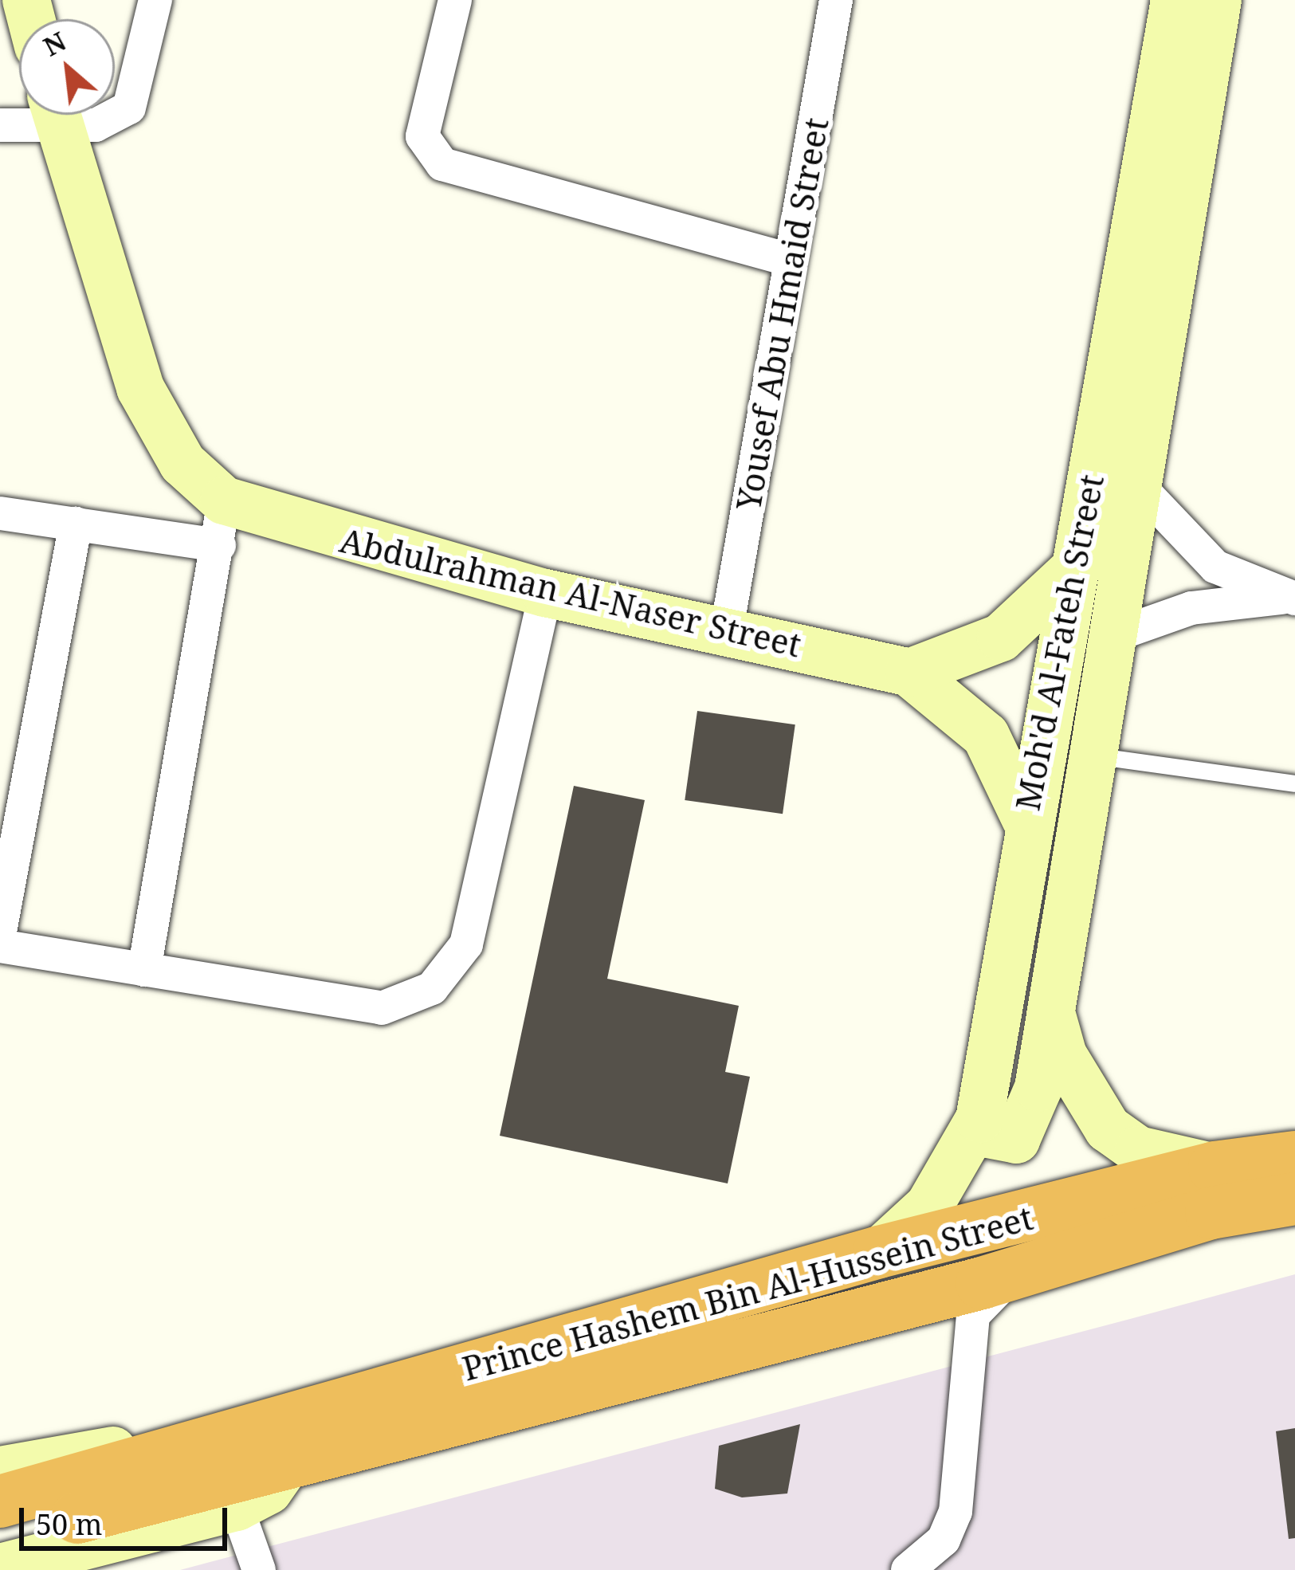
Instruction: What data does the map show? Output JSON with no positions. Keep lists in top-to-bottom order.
{
  "streets": {
    "highway": ["Prince Hashem Bin Al-Hussein Street"],
    "main road": ["Abdulrahman Al-Naser Street", "Moh'd Al-Fateh Street"],
    "street": ["Yousef Abu Hmaid Street"]
  },
  "crossings": [
    ["Yousef Abu Hmaid Street", "Abdulrahman Al-Naser Street"],
    ["Abdulrahman Al-Naser Street", "Moh'd Al-Fateh Street"],
    ["Moh'd Al-Fateh Street", "Prince Hashem Bin Al-Hussein Street"]
  ],
  "scale_bar": "50 m",
  "north": "top left"
}
